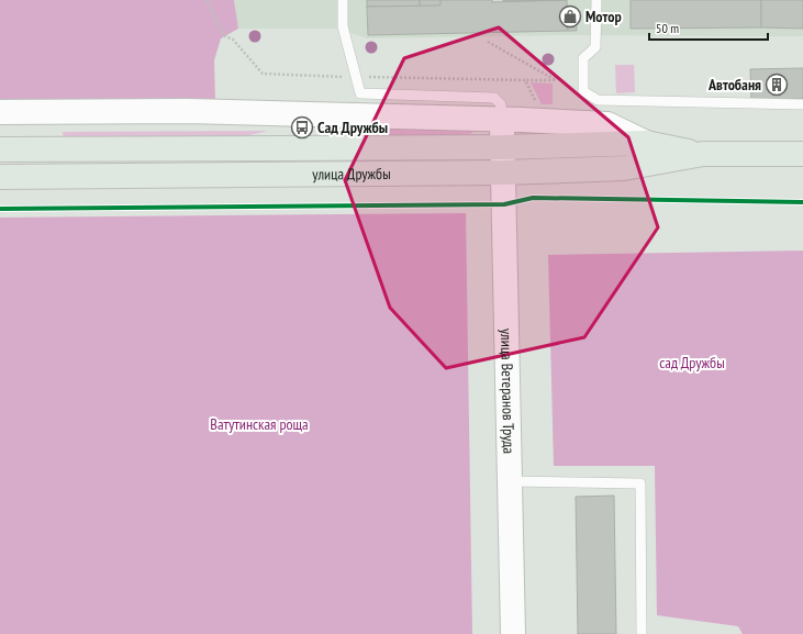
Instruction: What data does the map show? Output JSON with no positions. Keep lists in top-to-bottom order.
{
  "streets": {
    "main road": ["улица Дружбы", "улица Ветеранов Труда"]
  },
  "crossings": [
    ["улица Дружбы", "улица Ветеранов Труда"]
  ],
  "parks": ["сад Дружбы", "Ватутинская роща"],
  "places": {
    "shop": ["Мотор"],
    "building": ["Автобаня"],
    "bus stop": ["Сад Дружбы"]
  },
  "scale_bar": "50 m"
}
